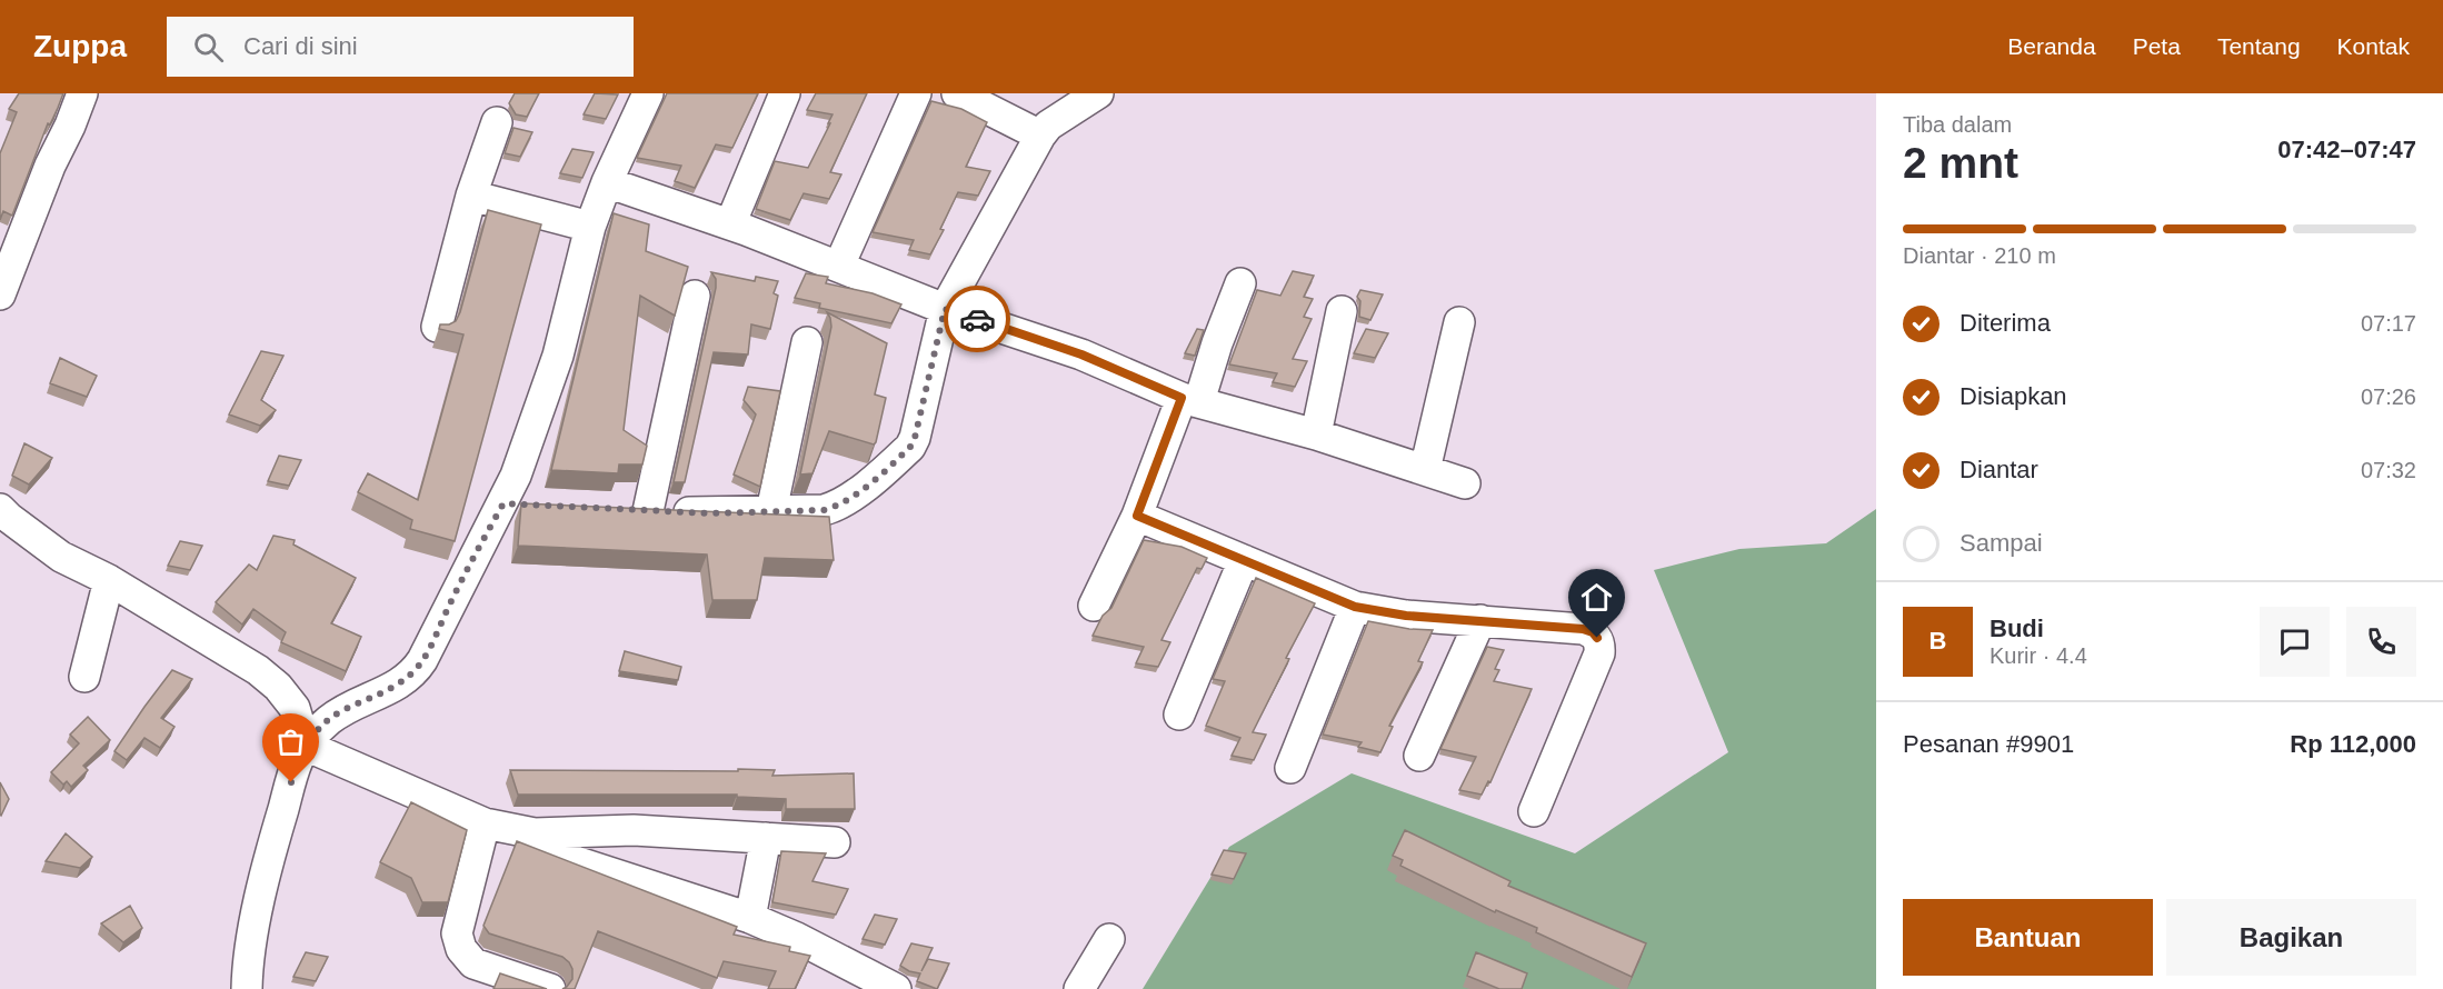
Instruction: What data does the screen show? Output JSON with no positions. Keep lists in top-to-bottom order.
{
  "page": {
    "header": "Zuppa",
    "search": "Cari di sini",
    "nav": [
      "Beranda",
      "Peta",
      "Tentang",
      "Kontak"
    ],
    "heading": ["2 mnt", "Tiba dalam", "07:42–07:47"],
    "panel": [
      "Budi",
      "Kurir · 4.4",
      "Pesanan #9901",
      "Rp 112,000"
    ],
    "bar": "Diantar · 210 m",
    "list": [
      ["Diterima", "07:17"],
      ["Disiapkan", "07:26"],
      ["Diantar", "07:32"],
      "Sampai"
    ],
    "round": "B",
    "buttons": ["Bantuan", "Bagikan"]
  }
}
